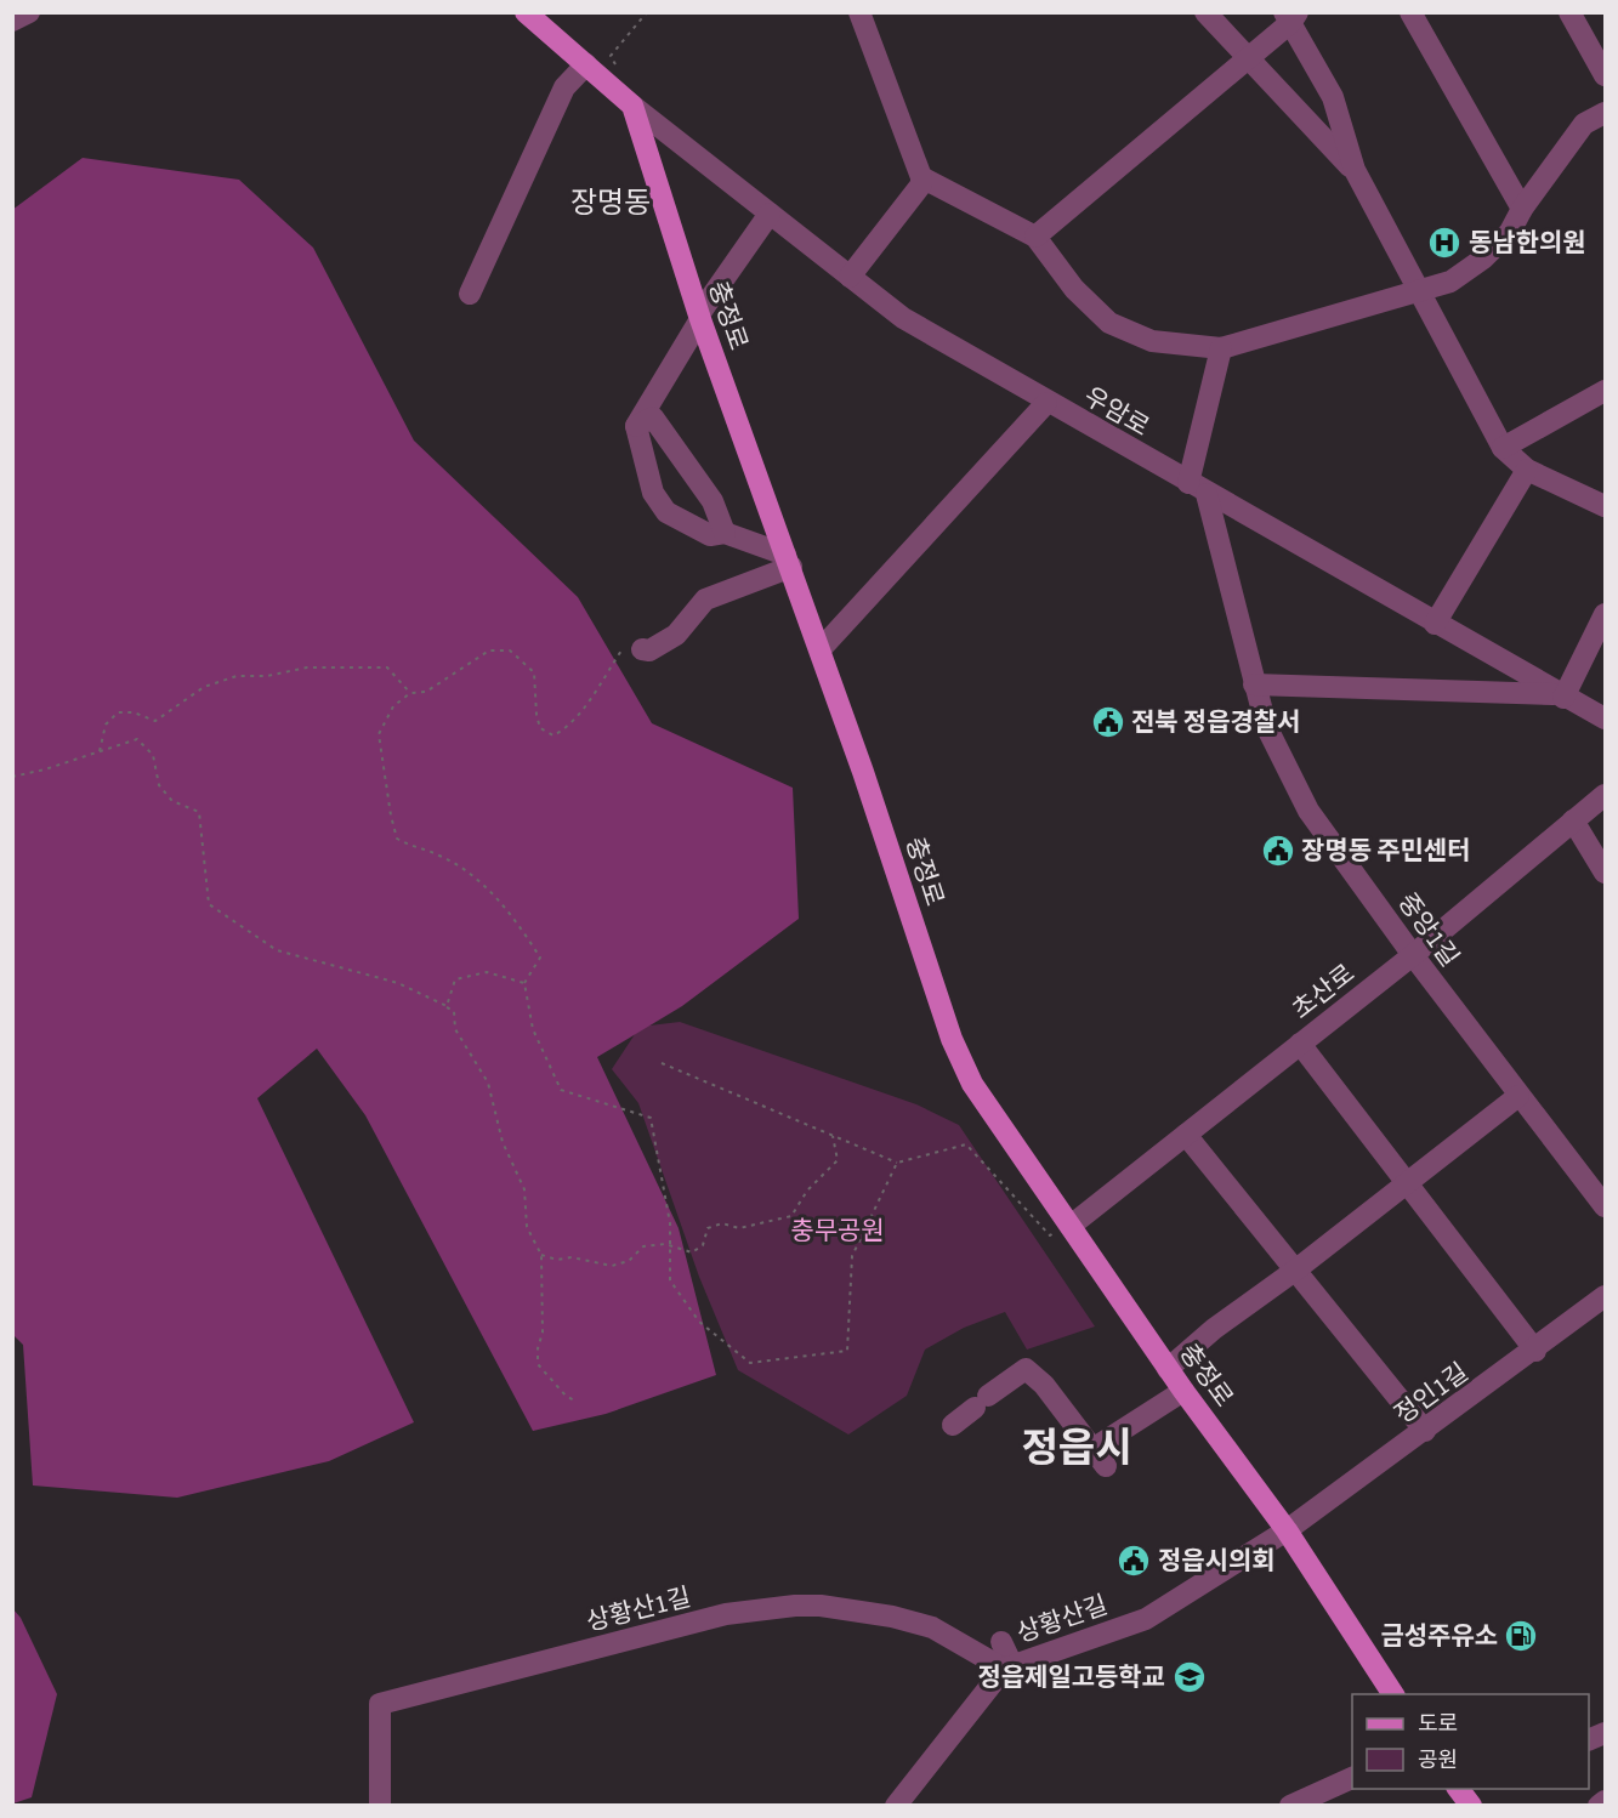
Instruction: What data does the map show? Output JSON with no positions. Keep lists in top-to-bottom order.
{
  "streets": {
    "main road": ["충정로"],
    "street": [
      "우암로",
      "중앙1길",
      "초산로",
      "정인1길",
      "상황산1길",
      "상황산길"
    ]
  },
  "crossings": [
    ["충정로", "우암로"],
    ["충정로", "초산로"],
    ["충정로", "정인1길"],
    ["충정로", "상황산길"],
    ["우암로", "중앙1길"],
    ["중앙1길", "초산로"],
    ["정인1길", "상황산길"],
    ["상황산1길", "상황산길"]
  ],
  "districts": ["장명동", "정읍시"],
  "parks": ["충무공원"],
  "places": {
    "hospital": ["동남한의원"],
    "public building": ["전북 정읍경찰서", "장명동 주민센터", "정읍시의회"],
    "fuel station": ["금성주유소"],
    "school or university": ["정읍제일고등학교"]
  },
  "legend": ["도로", "공원"]
}
